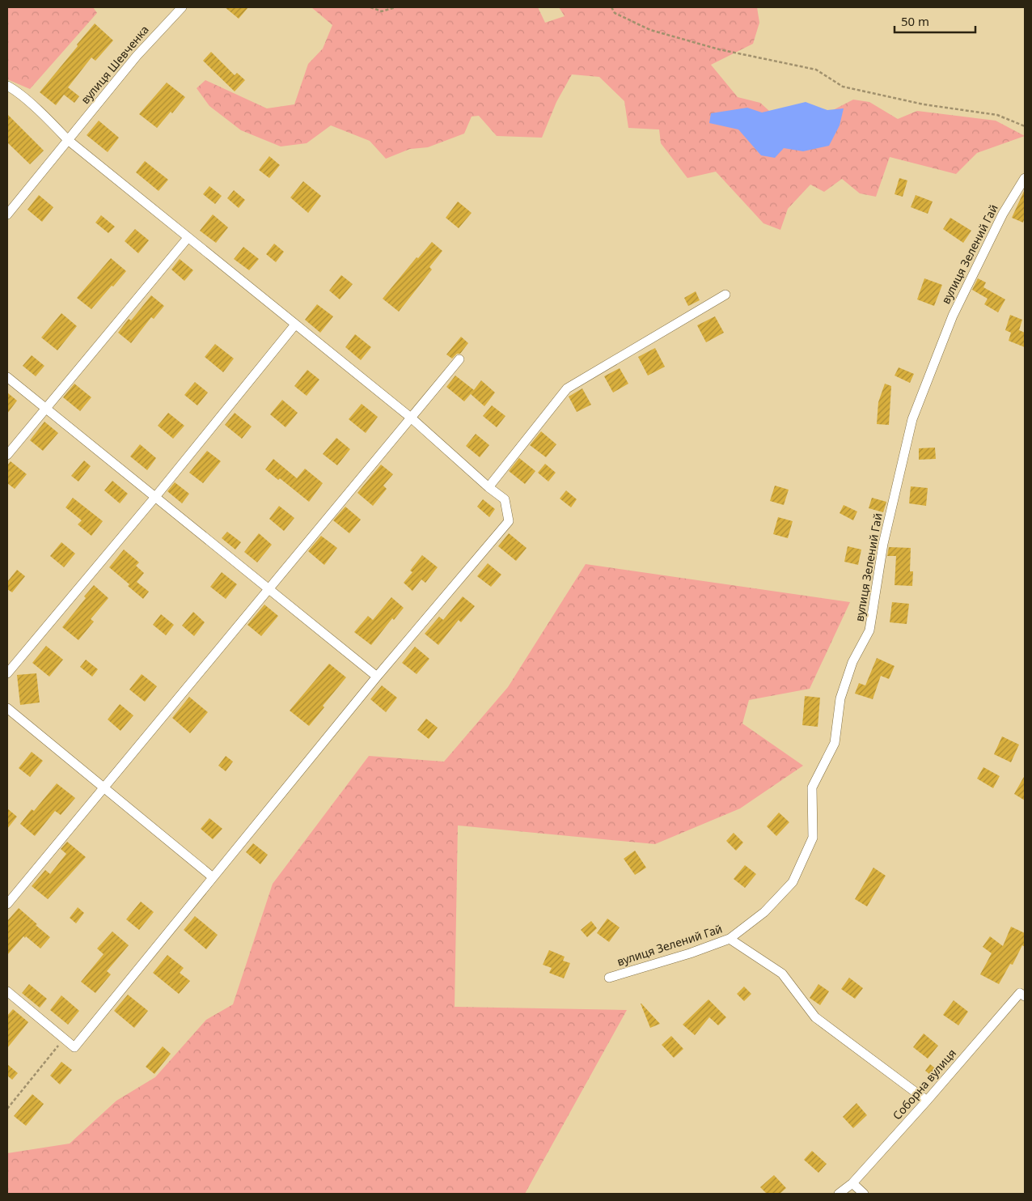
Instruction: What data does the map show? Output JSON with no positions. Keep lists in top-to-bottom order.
{
  "streets": {
    "street": ["вулиця Шевченка", "вулиця Зелений Гай", "Соборна вулиця"]
  },
  "scale_bar": "50 m"
}
